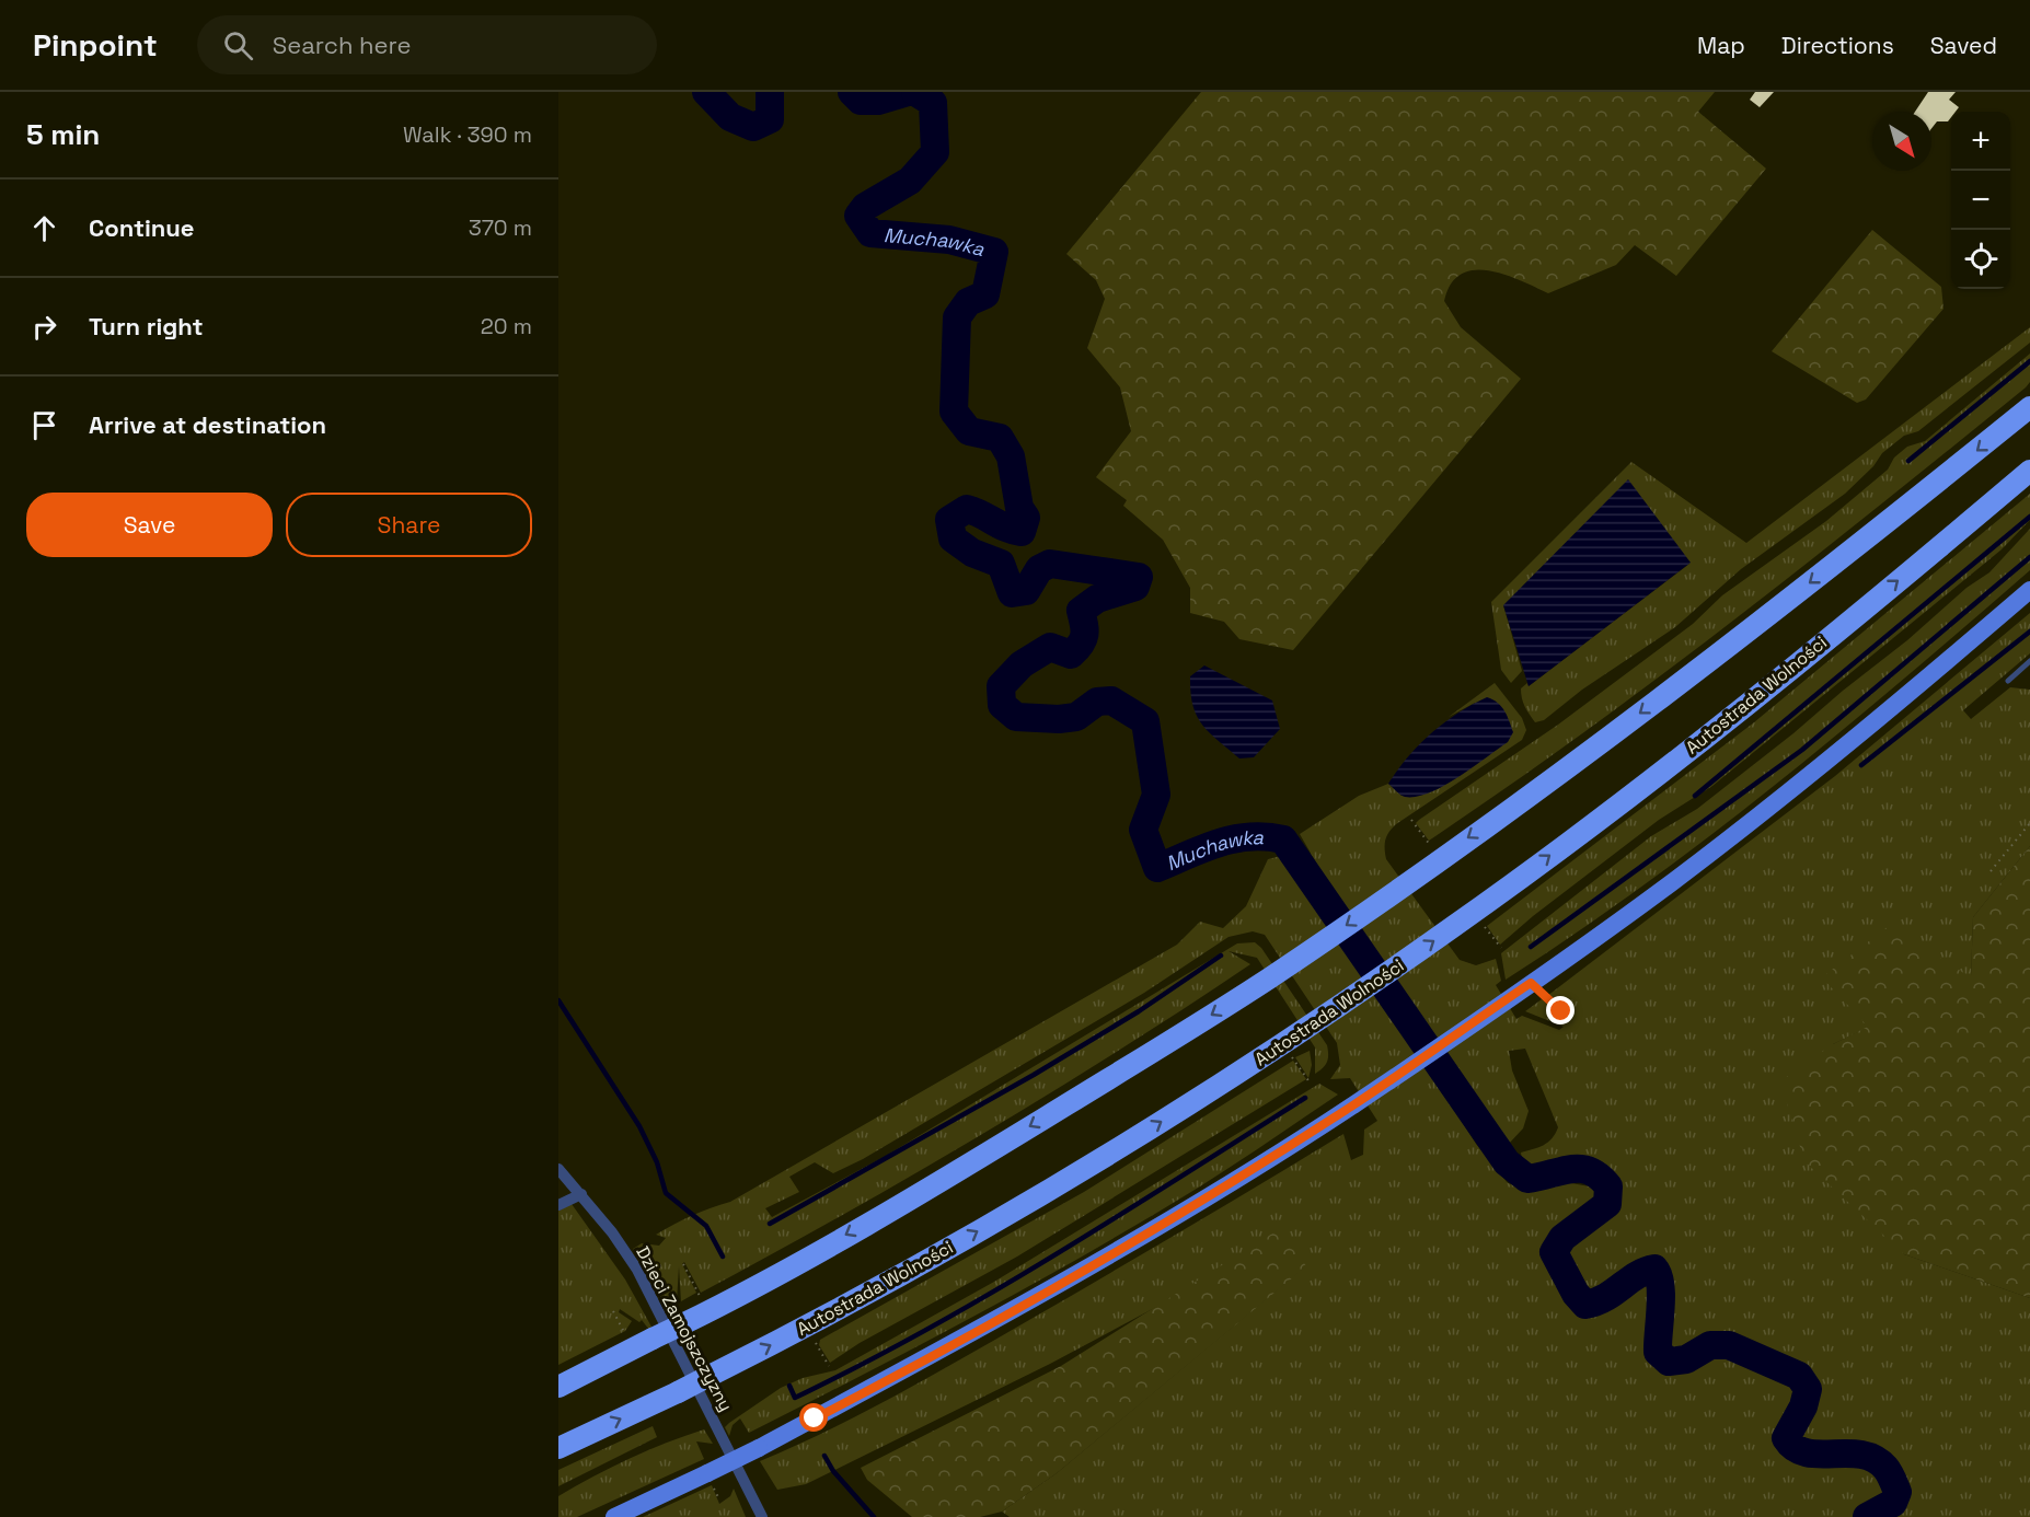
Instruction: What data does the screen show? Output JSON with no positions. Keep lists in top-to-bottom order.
{
  "streets": {
    "highway": ["Autostrada Wolności"],
    "street": ["Dzieci Zamojszczyzny"]
  },
  "water": ["Muchawka"],
  "north": "bottom right",
  "page": {
    "header": "Pinpoint",
    "search": "Search here",
    "nav": ["Map", "Directions", "Saved"],
    "heading": ["5 min", "Walk · 390 m"],
    "map_buttons": ["+", "−"],
    "list": [
      ["Continue", "370 m"],
      ["Turn right", "20 m"],
      "Arrive at destination"
    ],
    "buttons": ["Save", "Share"]
  }
}
